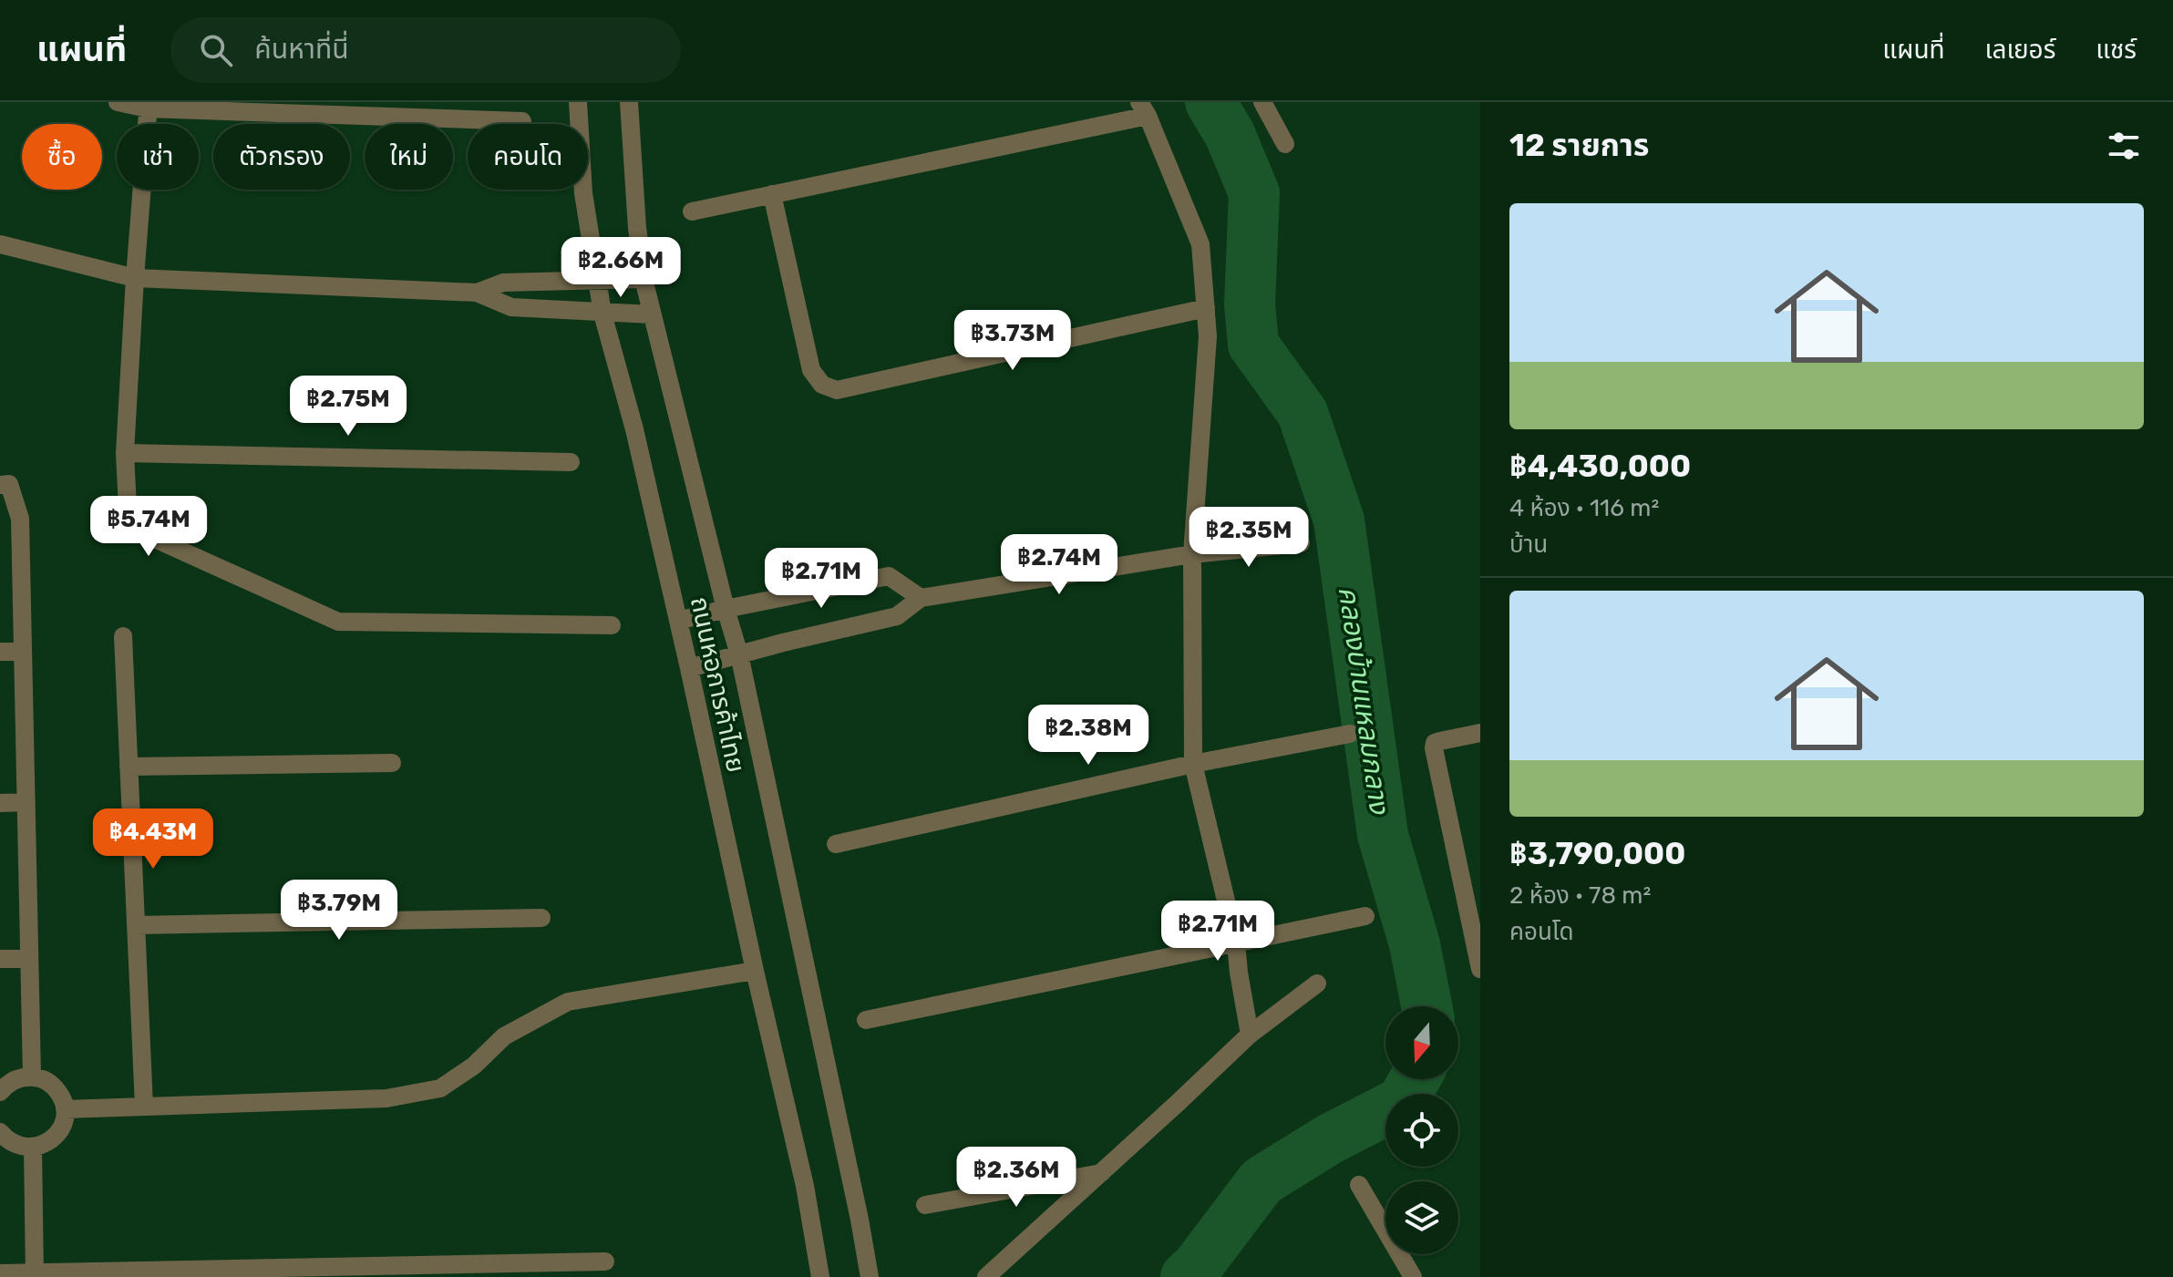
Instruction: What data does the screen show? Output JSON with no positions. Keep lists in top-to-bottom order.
{
  "streets": {
    "street": ["ถนนหอการค้าไทย"]
  },
  "water": ["คลองบ้านแหลมกลาง"],
  "north": "bottom",
  "page": {
    "header": "แผนที่",
    "search": "ค้นหาที่นี่",
    "nav": ["แผนที่", "เลเยอร์", "แชร์"],
    "heading": "12 รายการ",
    "chip": [
      "ซื้อ",
      "เช่า",
      "ตัวกรอง",
      "ใหม่",
      "คอนโด"
    ],
    "list": [
      {
        "name": "฿4,430,000",
        "note": "4 ห้อง · 116 m² · บ้าน"
      },
      {
        "name": "฿3,790,000",
        "note": "2 ห้อง · 78 m² · คอนโด"
      }
    ],
    "price": [
      "฿2.66M",
      "฿3.73M",
      "฿2.75M",
      "฿5.74M",
      "฿2.35M",
      "฿2.74M",
      "฿2.71M",
      "฿2.38M",
      "฿4.43M",
      "฿3.79M",
      "฿2.71M",
      "฿2.36M"
    ]
  }
}
